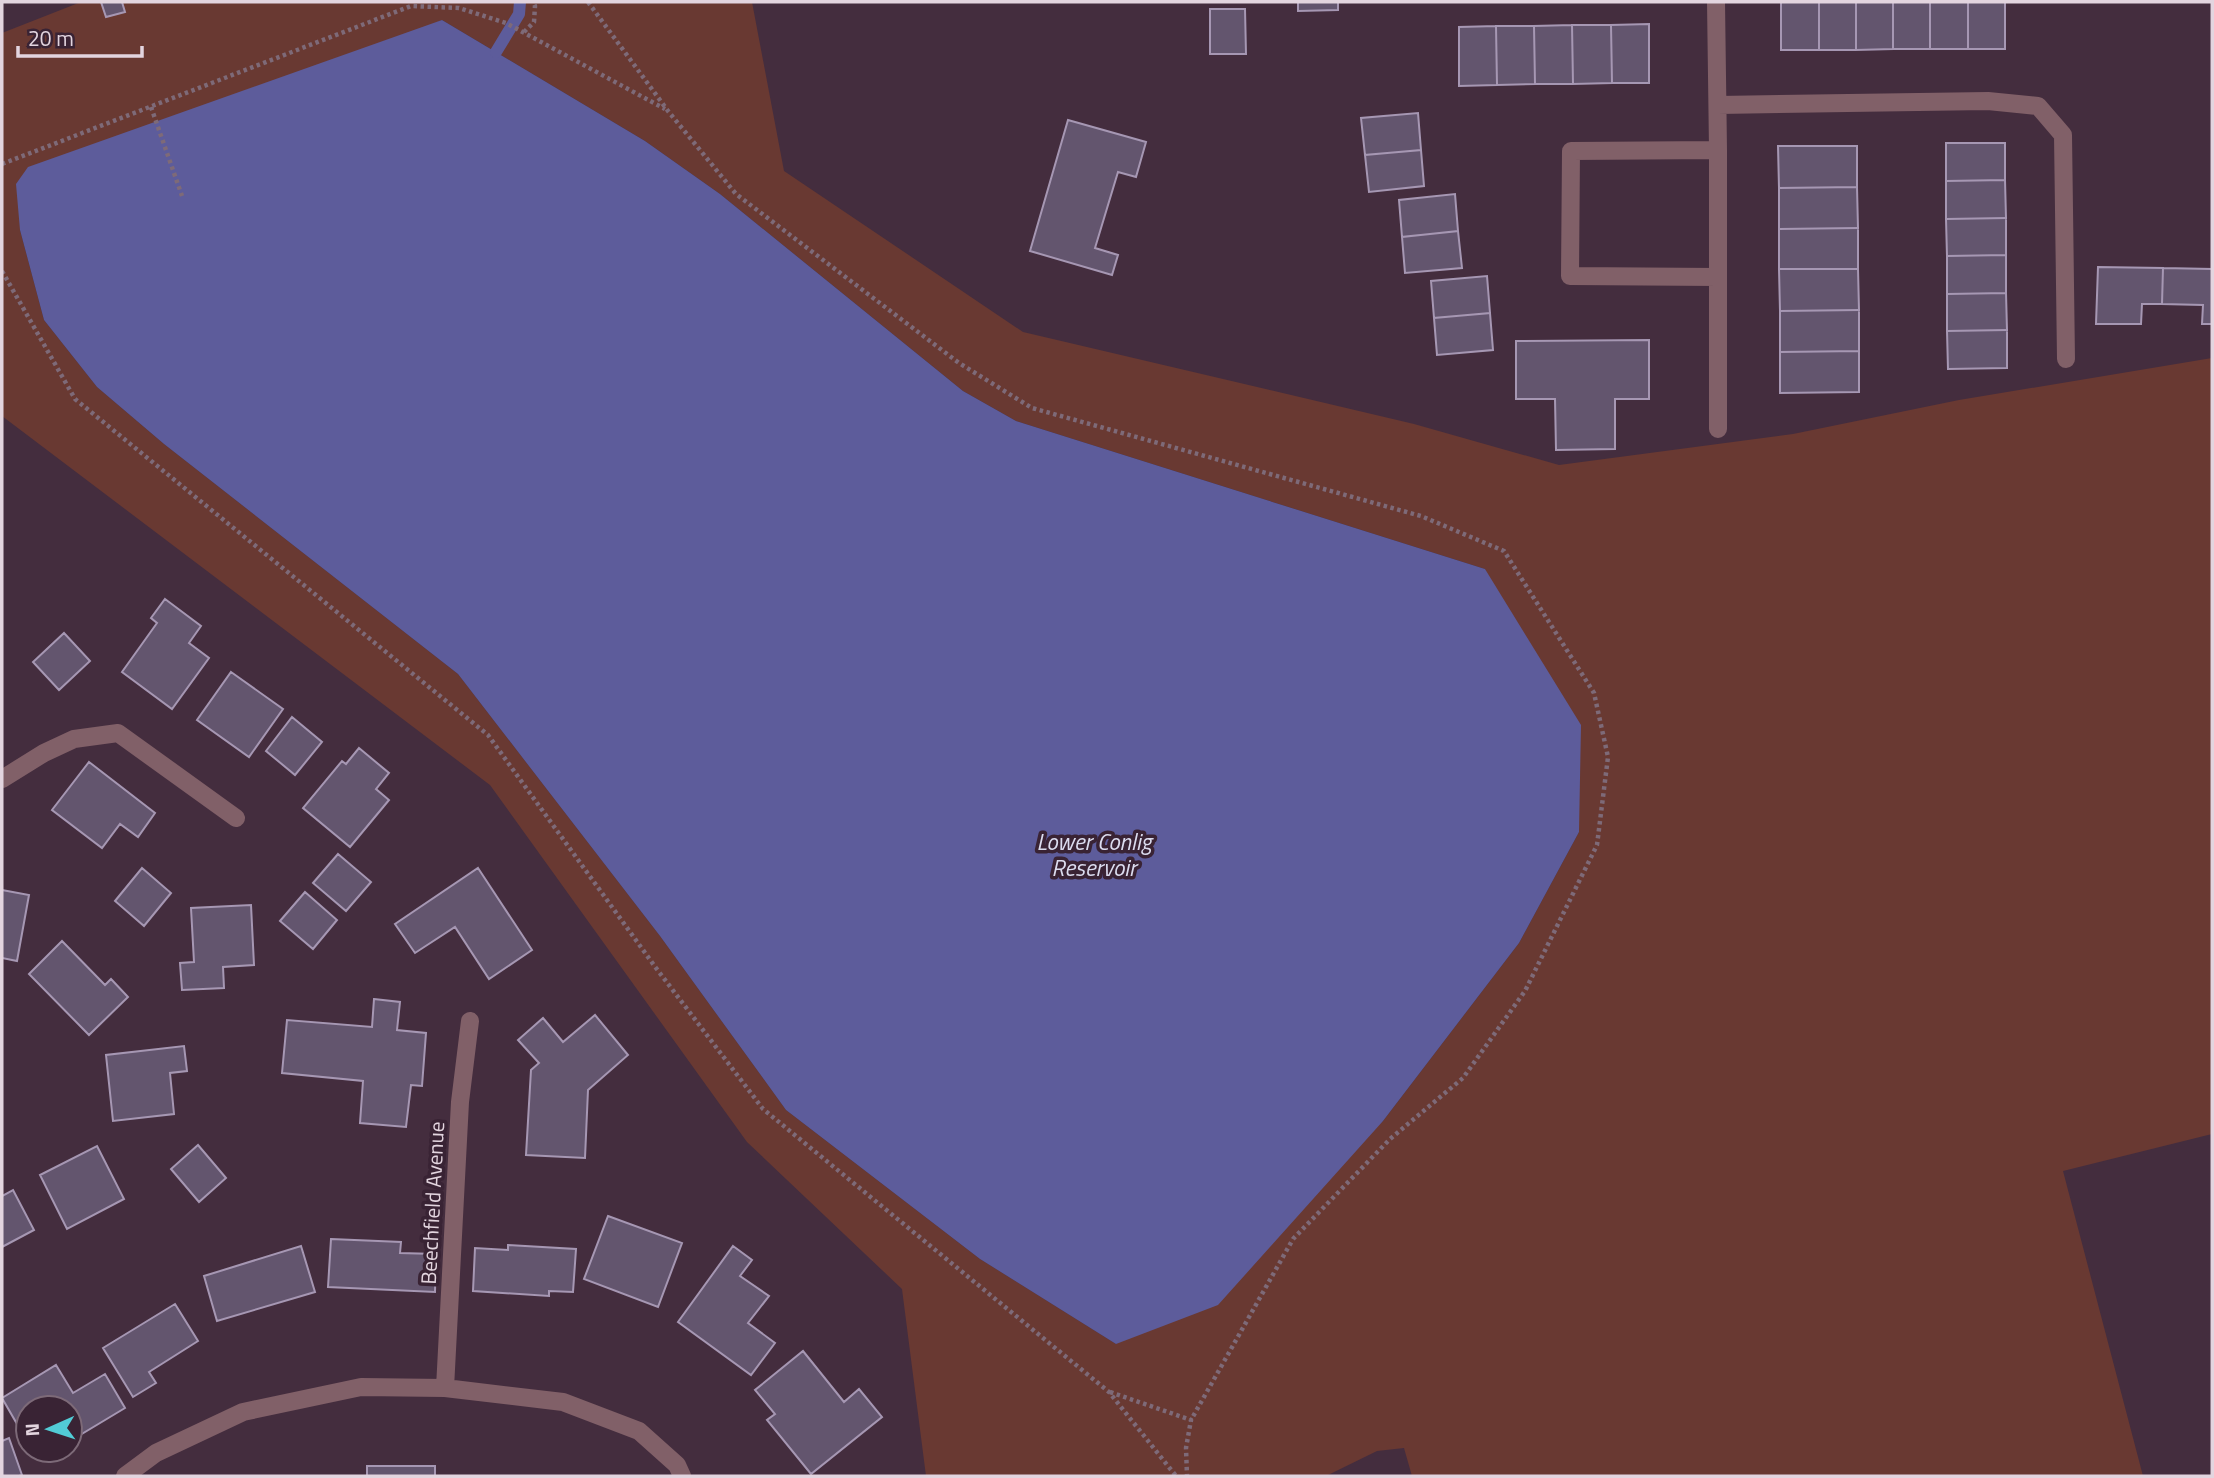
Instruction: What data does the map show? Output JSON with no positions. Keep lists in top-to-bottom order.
{
  "streets": {
    "street": ["Beechfield Avenue"]
  },
  "water": ["Lower Conlig Reservoir"],
  "scale_bar": "20 m",
  "north": "left"
}
